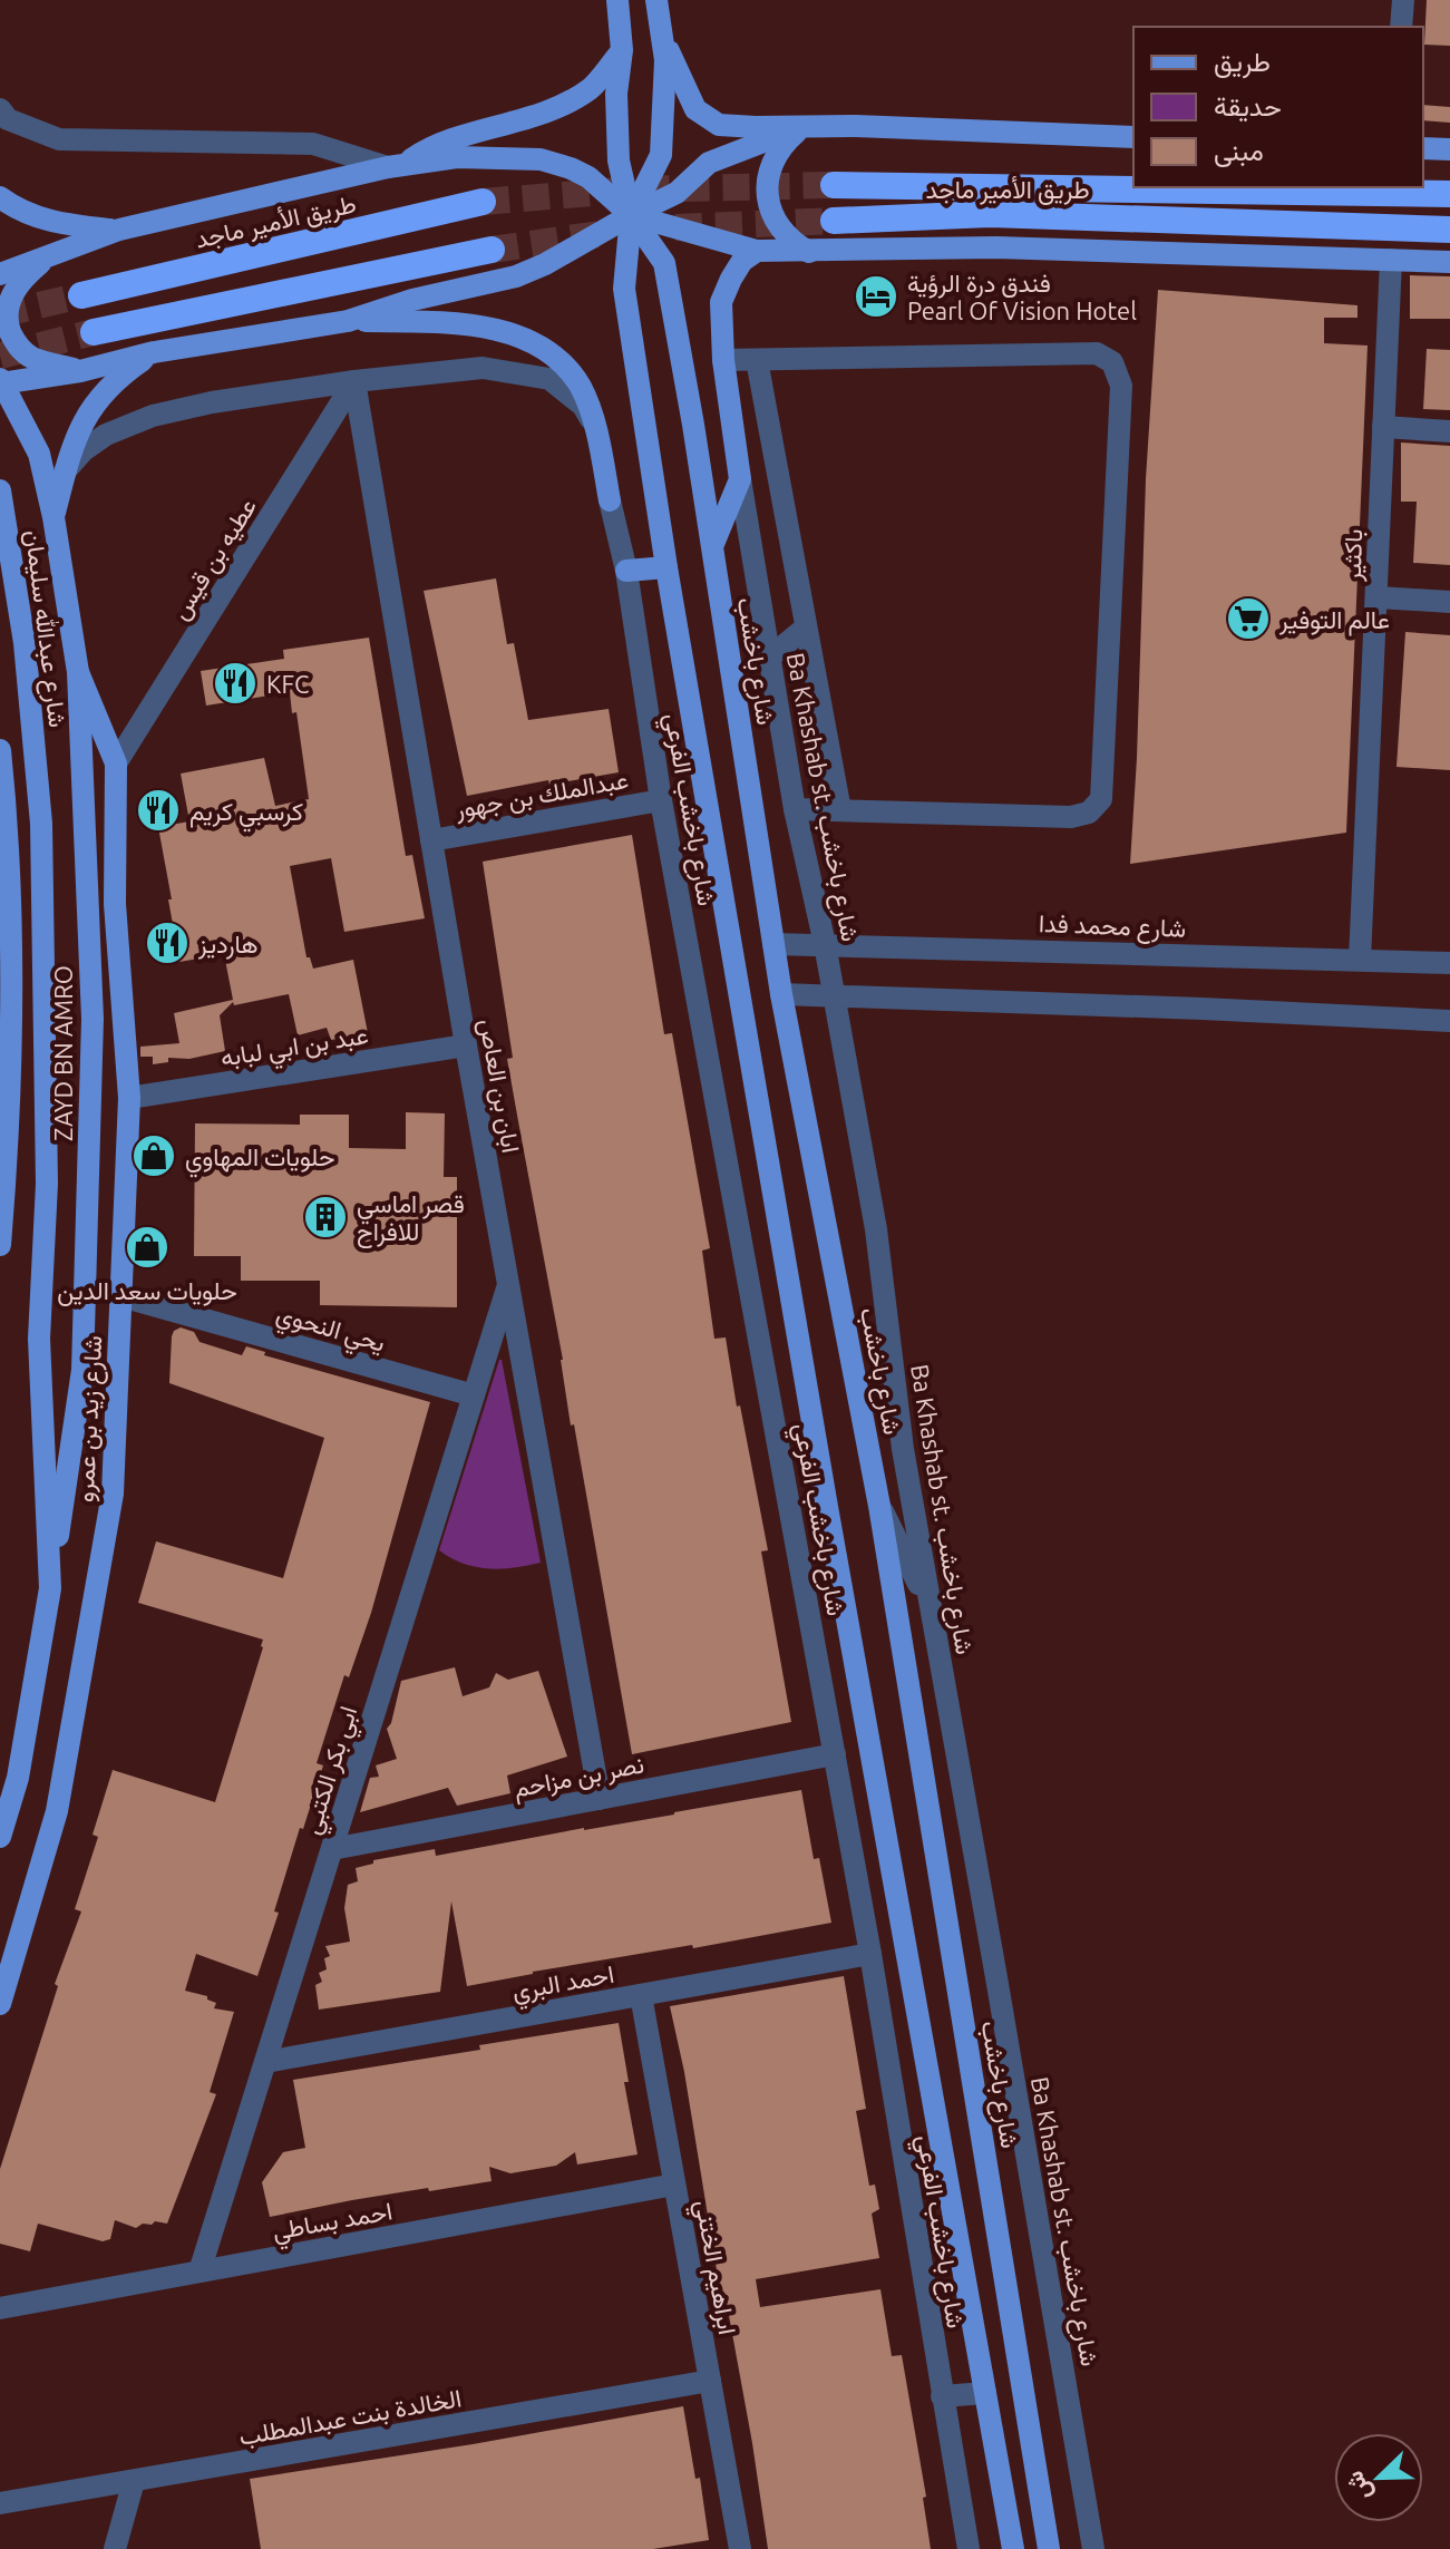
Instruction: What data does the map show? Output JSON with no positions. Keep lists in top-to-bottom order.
{
  "streets": {
    "highway": ["طريق الأمير ماجد"],
    "main road": [
      "شارع عبدالله سليمان",
      "شارع باخشب",
      "ZAYD BN AMRO",
      "شارع زيد بن عمرو"
    ],
    "street": [
      "باكثير",
      "عطيه بن قيس",
      "عبدالملك بن جهور",
      "Ba Khashab st. شارع باخشب",
      "شارع باخشب الفرعي",
      "شارع محمد فدا",
      "عبد بن ابي لبابه",
      "ابان بن العاص",
      "يحي النحوي",
      "ابي بكر الكتبي",
      "نصر بن مزاحم",
      "احمد البري",
      "احمد بساطي",
      "ابراهيم الختني",
      "الخالدة بنت عبدالمطلب"
    ]
  },
  "crossings": [
    ["باكثير", "شارع محمد فدا"],
    ["عطيه بن قيس", "ابان بن العاص"],
    ["عطيه بن قيس", "شارع زيد بن عمرو"],
    ["شارع عبدالله سليمان", "ZAYD BN AMRO"],
    ["شارع باخشب", "شارع محمد فدا"],
    ["عبدالملك بن جهور", "شارع باخشب الفرعي"],
    ["عبدالملك بن جهور", "ابان بن العاص"],
    ["Ba Khashab st. شارع باخشب", "شارع محمد فدا"],
    ["شارع باخشب الفرعي", "نصر بن مزاحم"],
    ["شارع باخشب الفرعي", "احمد البري"],
    ["عبد بن ابي لبابه", "ابان بن العاص"],
    ["عبد بن ابي لبابه", "شارع زيد بن عمرو"],
    ["ZAYD BN AMRO", "شارع زيد بن عمرو"],
    ["ابان بن العاص", "ابي بكر الكتبي"],
    ["ابان بن العاص", "نصر بن مزاحم"],
    ["يحي النحوي", "شارع زيد بن عمرو"],
    ["يحي النحوي", "ابي بكر الكتبي"],
    ["ابي بكر الكتبي", "نصر بن مزاحم"],
    ["ابي بكر الكتبي", "احمد البري"],
    ["ابي بكر الكتبي", "احمد بساطي"],
    ["احمد البري", "ابراهيم الختني"],
    ["احمد بساطي", "ابراهيم الختني"],
    ["ابراهيم الختني", "الخالدة بنت عبدالمطلب"]
  ],
  "places": {
    "hotel": ["فندق درة الرؤية Pearl Of Vision Hotel"],
    "supermarket": ["عالم التوفير"],
    "restaurant": ["KFC", "كرسبي كريم", "هارديز"],
    "shop": ["حلويات المهاوي", "حلويات سعد الدين"],
    "building": ["قصر اماسي للافراح"]
  },
  "legend": ["طريق", "حديقة", "مبنى"],
  "north": "bottom left"
}
